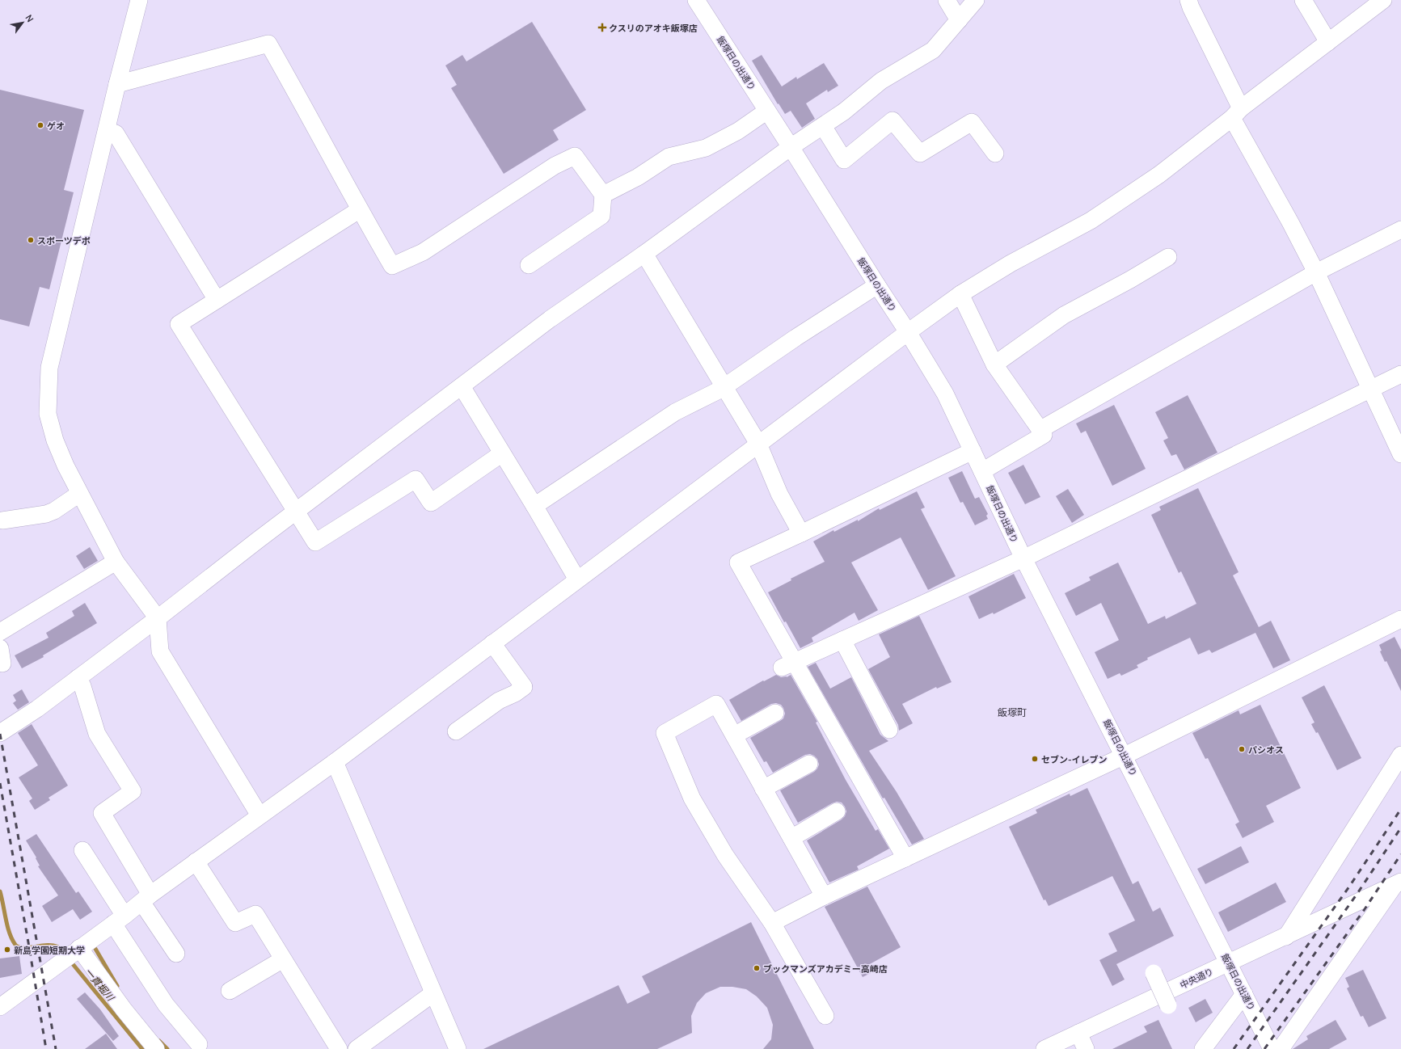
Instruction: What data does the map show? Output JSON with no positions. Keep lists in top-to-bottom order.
{
  "streets": {
    "street": ["飯塚日の出通り", "中央通り"]
  },
  "crossings": [
    ["飯塚日の出通り", "中央通り"]
  ],
  "districts": ["飯塚町"],
  "water": ["一貫堀川"],
  "places": {
    "health": ["クスリのアオキ飯塚店"],
    "other": [
      "ゲオ",
      "スポーツデポ",
      "パシオス",
      "セブン-イレブン",
      "新島学園短期大学",
      "ブックマンズアカデミー高崎店"
    ]
  },
  "north": "top right"
}
